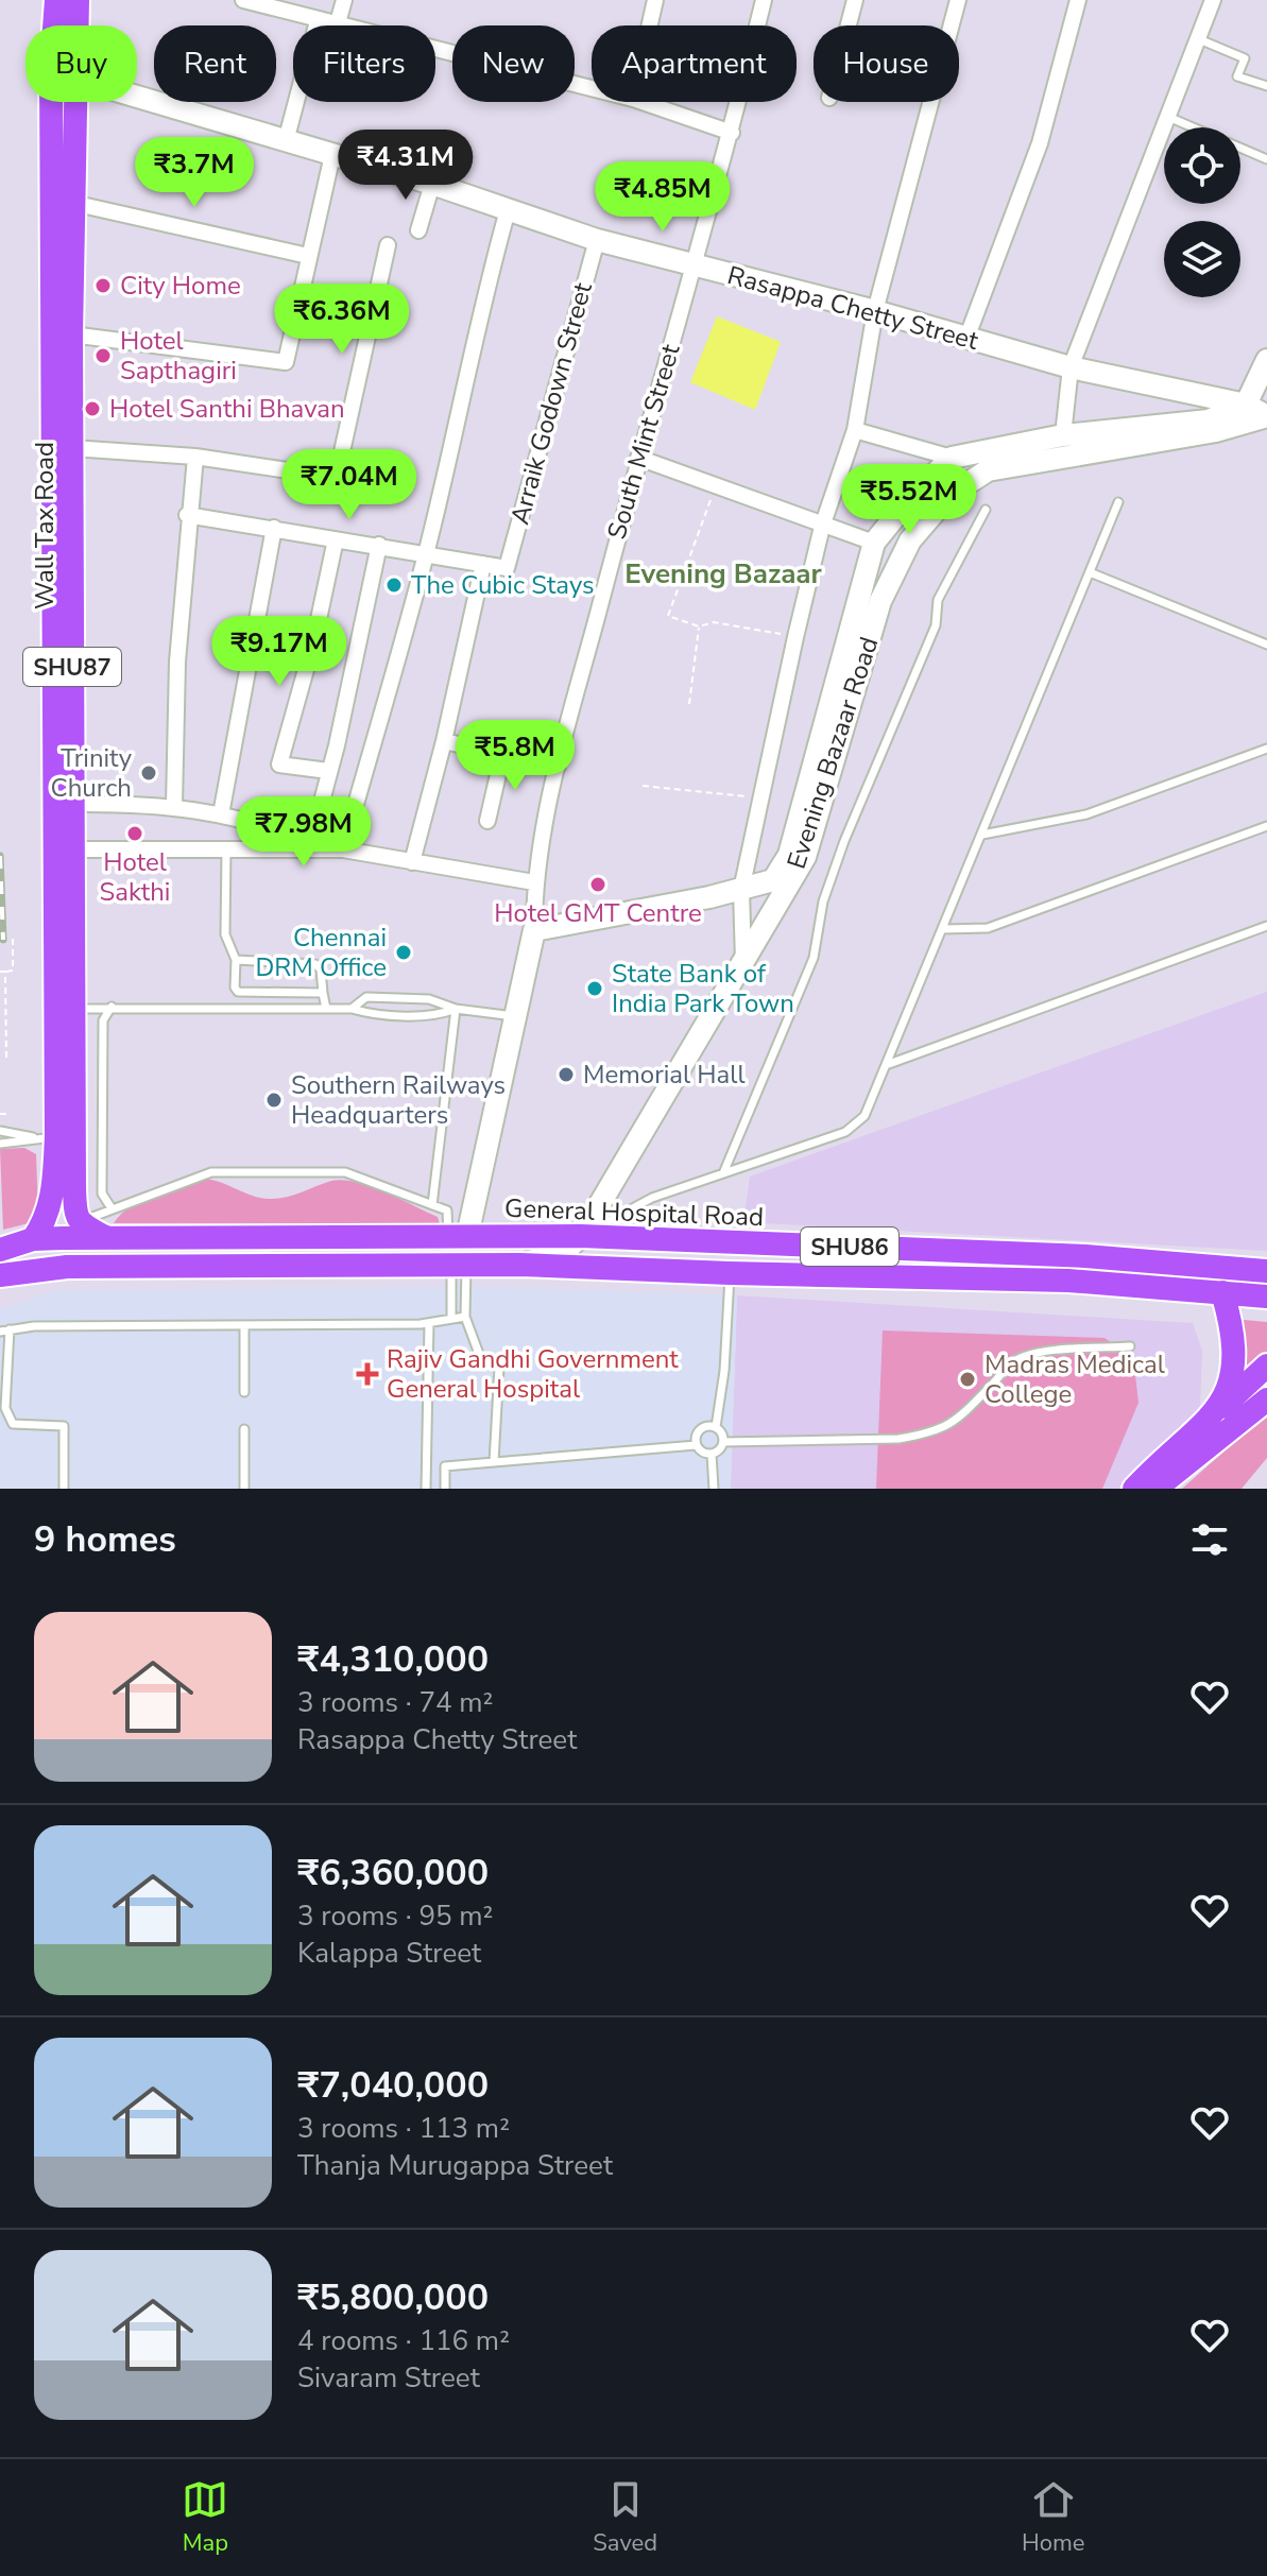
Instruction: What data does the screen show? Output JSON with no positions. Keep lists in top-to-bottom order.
{
  "streets": {
    "main road": [
      "Rasappa Chetty Street",
      "South Mint Street",
      "Wall Tax Road",
      "SHU87",
      "Evening Bazaar Road",
      "General Hospital Road",
      "SHU86"
    ],
    "street": ["Arraik Godown Street"]
  },
  "crossings": [
    ["Rasappa Chetty Street", "Arraik Godown Street"],
    ["Rasappa Chetty Street", "South Mint Street"],
    ["Rasappa Chetty Street", "Evening Bazaar Road"],
    ["South Mint Street", "General Hospital Road"],
    ["Wall Tax Road", "General Hospital Road"],
    ["Evening Bazaar Road", "General Hospital Road"],
    ["Evening Bazaar Road", "SHU86"]
  ],
  "districts": ["Evening Bazaar"],
  "places": {
    "other": [
      "City Home",
      "Hotel Sapthagiri",
      "Hotel Santhi Bhavan",
      "The Cubic Stays",
      "Trinity Church",
      "Hotel Sakthi",
      "Hotel GMT Centre",
      "Chennai DRM Office",
      "State Bank of India Park Town",
      "Memorial Hall",
      "Southern Railways Headquarters",
      "Madras Medical College"
    ],
    "health": ["Rajiv Gandhi Government General Hospital"]
  },
  "page": {
    "chip": [
      "Buy",
      "Rent",
      "Filters",
      "New",
      "Apartment",
      "House"
    ],
    "price": [
      "₹4.31M",
      "₹3.7M",
      "₹4.85M",
      "₹6.36M",
      "₹7.04M",
      "₹5.52M",
      "₹9.17M",
      "₹5.8M",
      "₹7.98M"
    ],
    "heading": "9 homes",
    "list": [
      {
        "name": "₹4,310,000",
        "note": "3 rooms · 74 m² · Rasappa Chetty Street"
      },
      {
        "name": "₹6,360,000",
        "note": "3 rooms · 95 m² · Kalappa Street"
      },
      {
        "name": "₹7,040,000",
        "note": "3 rooms · 113 m² · Thanja Murugappa Street"
      },
      {
        "name": "₹5,800,000",
        "note": "4 rooms · 116 m² · Sivaram Street"
      }
    ],
    "tabs": ["Map", "Saved", "Home"]
  }
}
